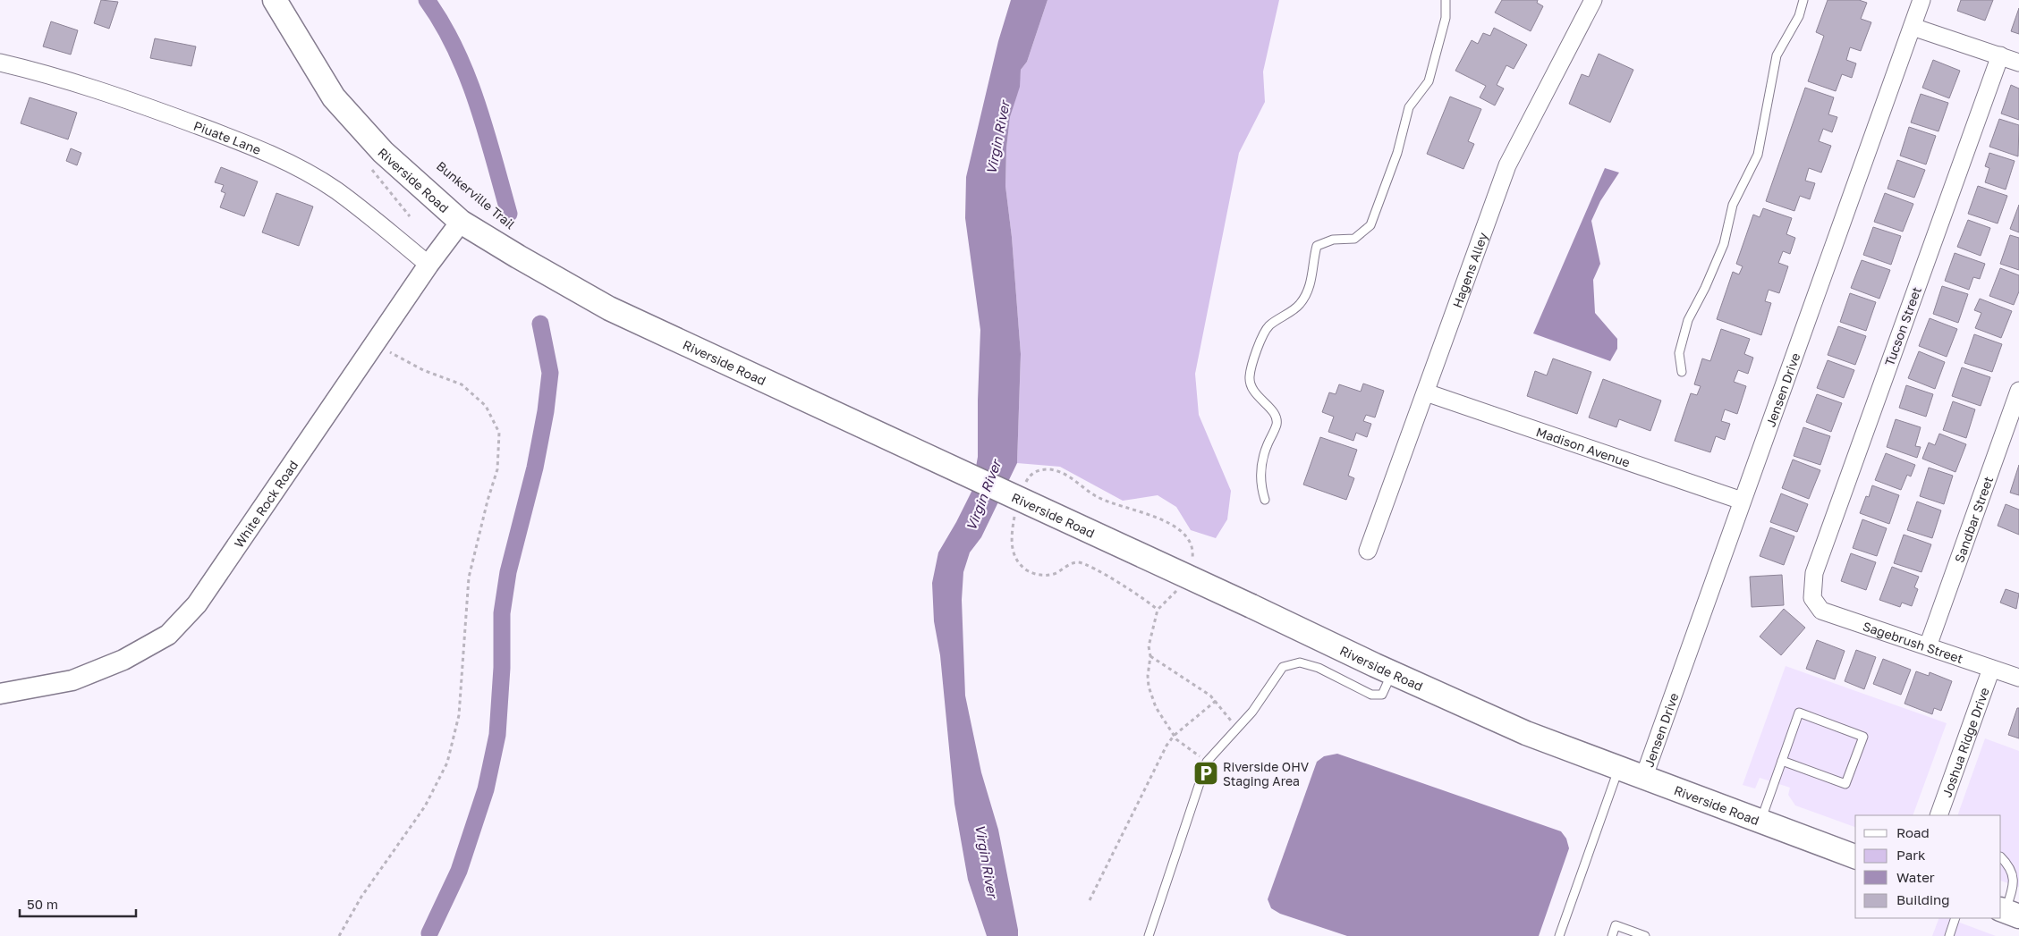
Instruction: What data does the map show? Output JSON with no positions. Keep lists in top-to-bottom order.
{
  "streets": {
    "main road": ["Riverside Road"],
    "street": [
      "Piuate Lane",
      "Hagens Alley",
      "Tucson Street",
      "Jensen Drive",
      "Madison Avenue",
      "White Rock Road",
      "Sandbar Street",
      "Sagebrush Street",
      "Joshua Ridge Drive"
    ]
  },
  "crossings": [
    ["Piuate Lane", "White Rock Road"],
    ["Riverside Road", "Jensen Drive"],
    ["Riverside Road", "White Rock Road"],
    ["Hagens Alley", "Madison Avenue"],
    ["Tucson Street", "Sagebrush Street"],
    ["Jensen Drive", "Madison Avenue"],
    ["Sandbar Street", "Sagebrush Street"],
    ["Sagebrush Street", "Joshua Ridge Drive"]
  ],
  "water": ["Virgin River"],
  "places": {
    "parking": ["Riverside OHV Staging Area"]
  },
  "legend": [
    "Road",
    "Park",
    "Water",
    "Building"
  ],
  "scale_bar": "50 m"
}
